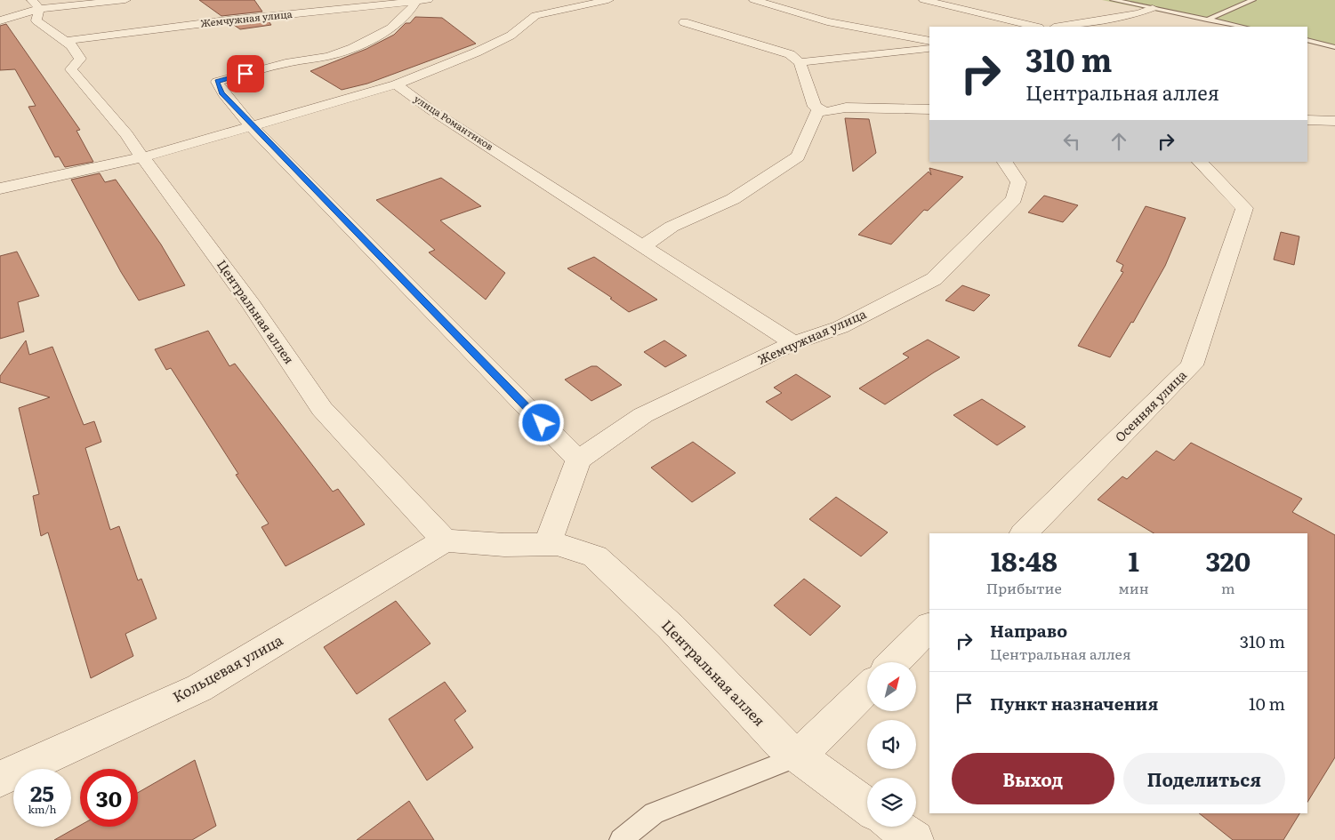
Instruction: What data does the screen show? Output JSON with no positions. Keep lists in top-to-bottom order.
{
  "streets": {
    "street": [
      "Жемчужная улица",
      "улица Романтиков",
      "Центральная аллея",
      "Осенняя улица",
      "Кольцевая улица"
    ]
  },
  "crossings": [
    ["Жемчужная улица", "улица Романтиков"],
    ["Жемчужная улица", "Центральная аллея"],
    ["Центральная аллея", "Кольцевая улица"]
  ],
  "north": "top right",
  "page": {
    "turn": ["310 m", "Центральная аллея"],
    "eta": [
      "18:48",
      "Прибытие",
      "1",
      "мин",
      "320",
      "m"
    ],
    "list": [
      {
        "name": "Направо",
        "note": "Центральная аллея",
        "value": "310 m"
      },
      {
        "name": "Пункт назначения",
        "value": "10 m"
      }
    ],
    "buttons": ["Выход", "Поделиться"],
    "speed": "25 km/h",
    "limit": "30"
  }
}
